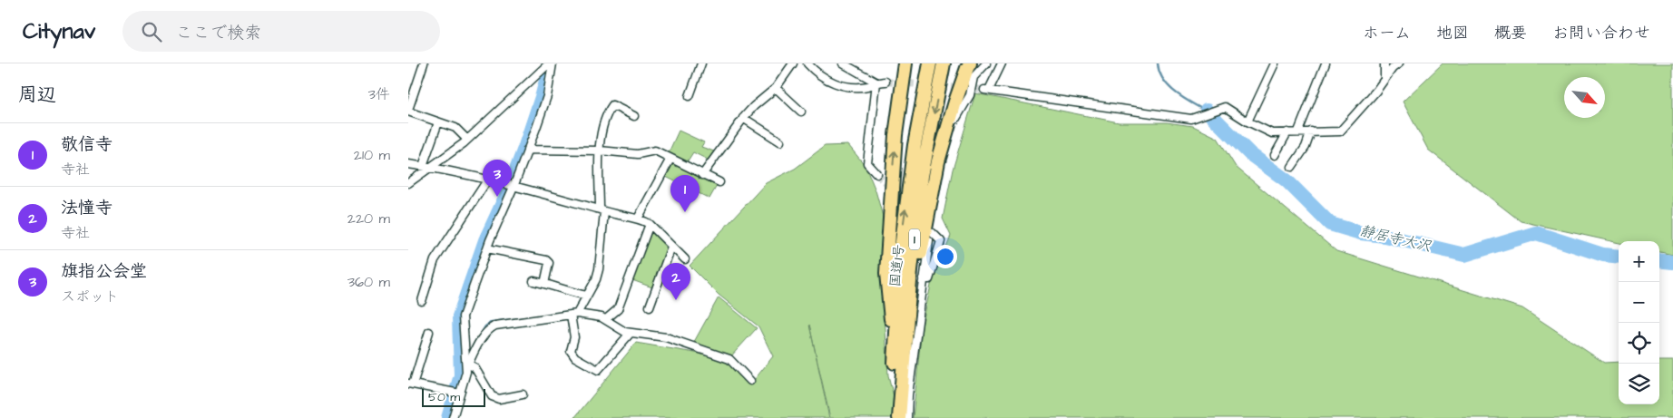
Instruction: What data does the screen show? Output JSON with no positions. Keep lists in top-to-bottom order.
{
  "streets": {
    "highway": ["1", "国道1号"]
  },
  "water": ["静居寺大沢"],
  "scale_bar": "50 m",
  "north": "bottom right",
  "page": {
    "header": "Citynav",
    "search": "ここで検索",
    "nav": [
      "ホーム",
      "地図",
      "概要",
      "お問い合わせ"
    ],
    "heading": ["周辺", "3件"],
    "list": [
      {
        "mark": "1",
        "name": "敬信寺",
        "note": "寺社",
        "value": "210 m"
      },
      {
        "mark": "2",
        "name": "法憧寺",
        "note": "寺社",
        "value": "220 m"
      },
      {
        "mark": "3",
        "name": "旗指公会堂",
        "note": "スポット",
        "value": "360 m"
      }
    ],
    "pins": ["3", "1", "2"],
    "map_buttons": ["+", "−"],
    "scale": "50 m"
  }
}
